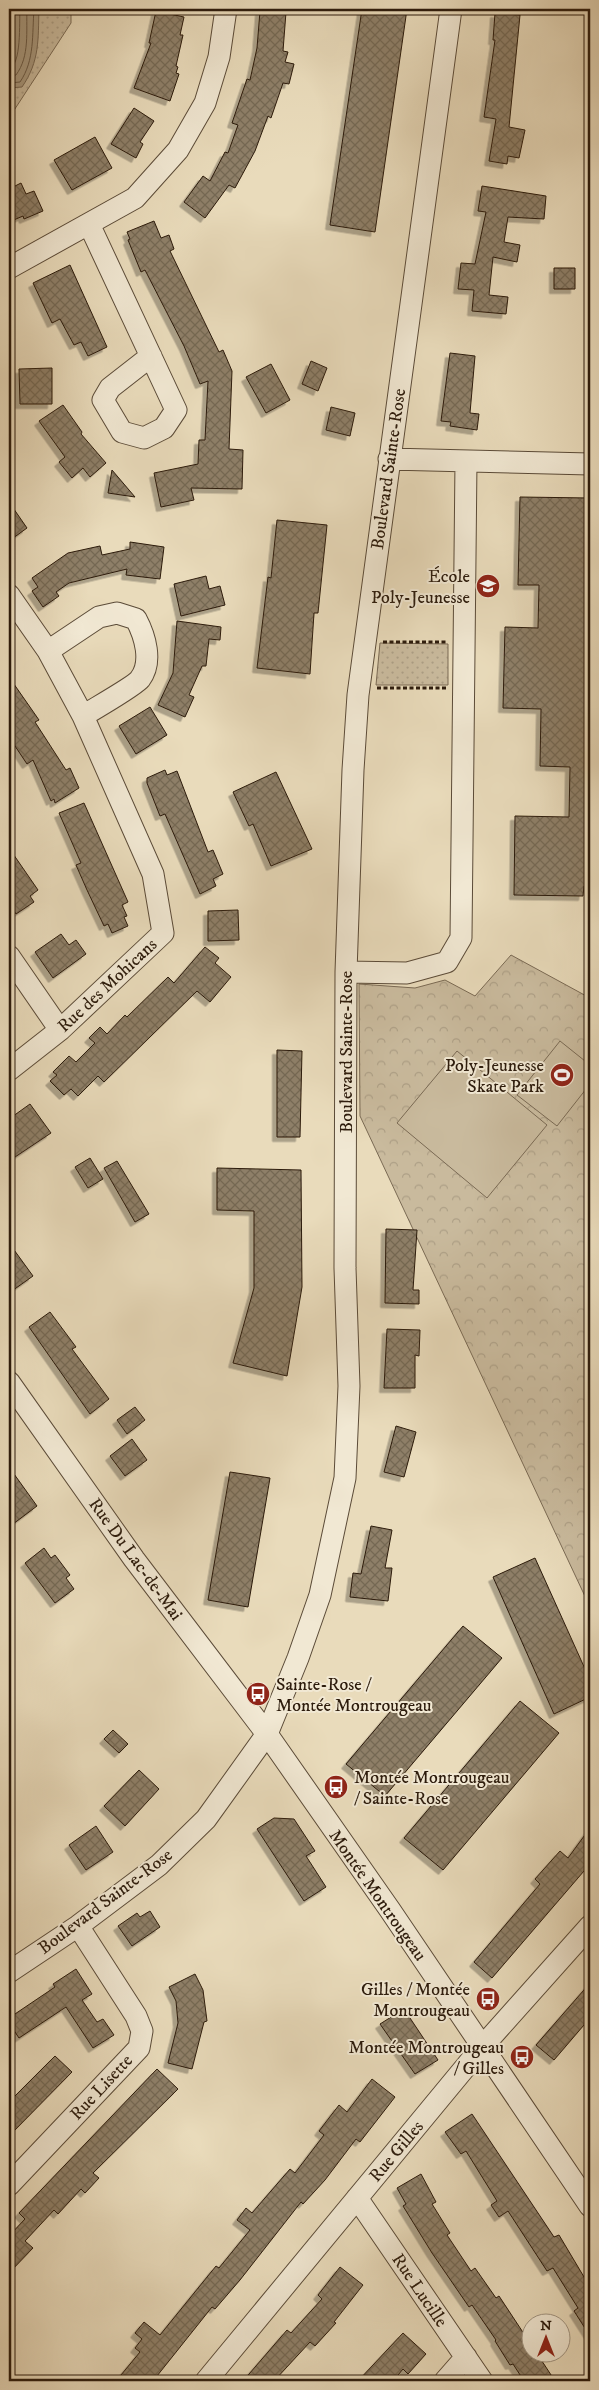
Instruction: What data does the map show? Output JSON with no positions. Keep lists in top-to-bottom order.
{
  "streets": {
    "street": [
      "Boulevard Sainte-Rose",
      "Rue des Mohicans",
      "Rue Du Lac-de-Mai",
      "Montée Montrougeau",
      "Rue Lisette",
      "Rue Gilles",
      "Rue Lucille"
    ]
  },
  "crossings": [
    ["Boulevard Sainte-Rose", "Rue Du Lac-de-Mai"],
    ["Boulevard Sainte-Rose", "Montée Montrougeau"],
    ["Boulevard Sainte-Rose", "Rue Lisette"],
    ["Rue Du Lac-de-Mai", "Montée Montrougeau"],
    ["Montée Montrougeau", "Rue Gilles"],
    ["Rue Gilles", "Rue Lucille"]
  ],
  "places": {
    "school or university": ["École Poly-Jeunesse"],
    "sports": ["Poly-Jeunesse Skate Park"],
    "bus stop": [
      "Sainte-Rose / Montée Montrougeau",
      "Montée Montrougeau / Sainte-Rose",
      "Gilles / Montée Montrougeau",
      "Montée Montrougeau / Gilles"
    ]
  },
  "north": "top"
}
